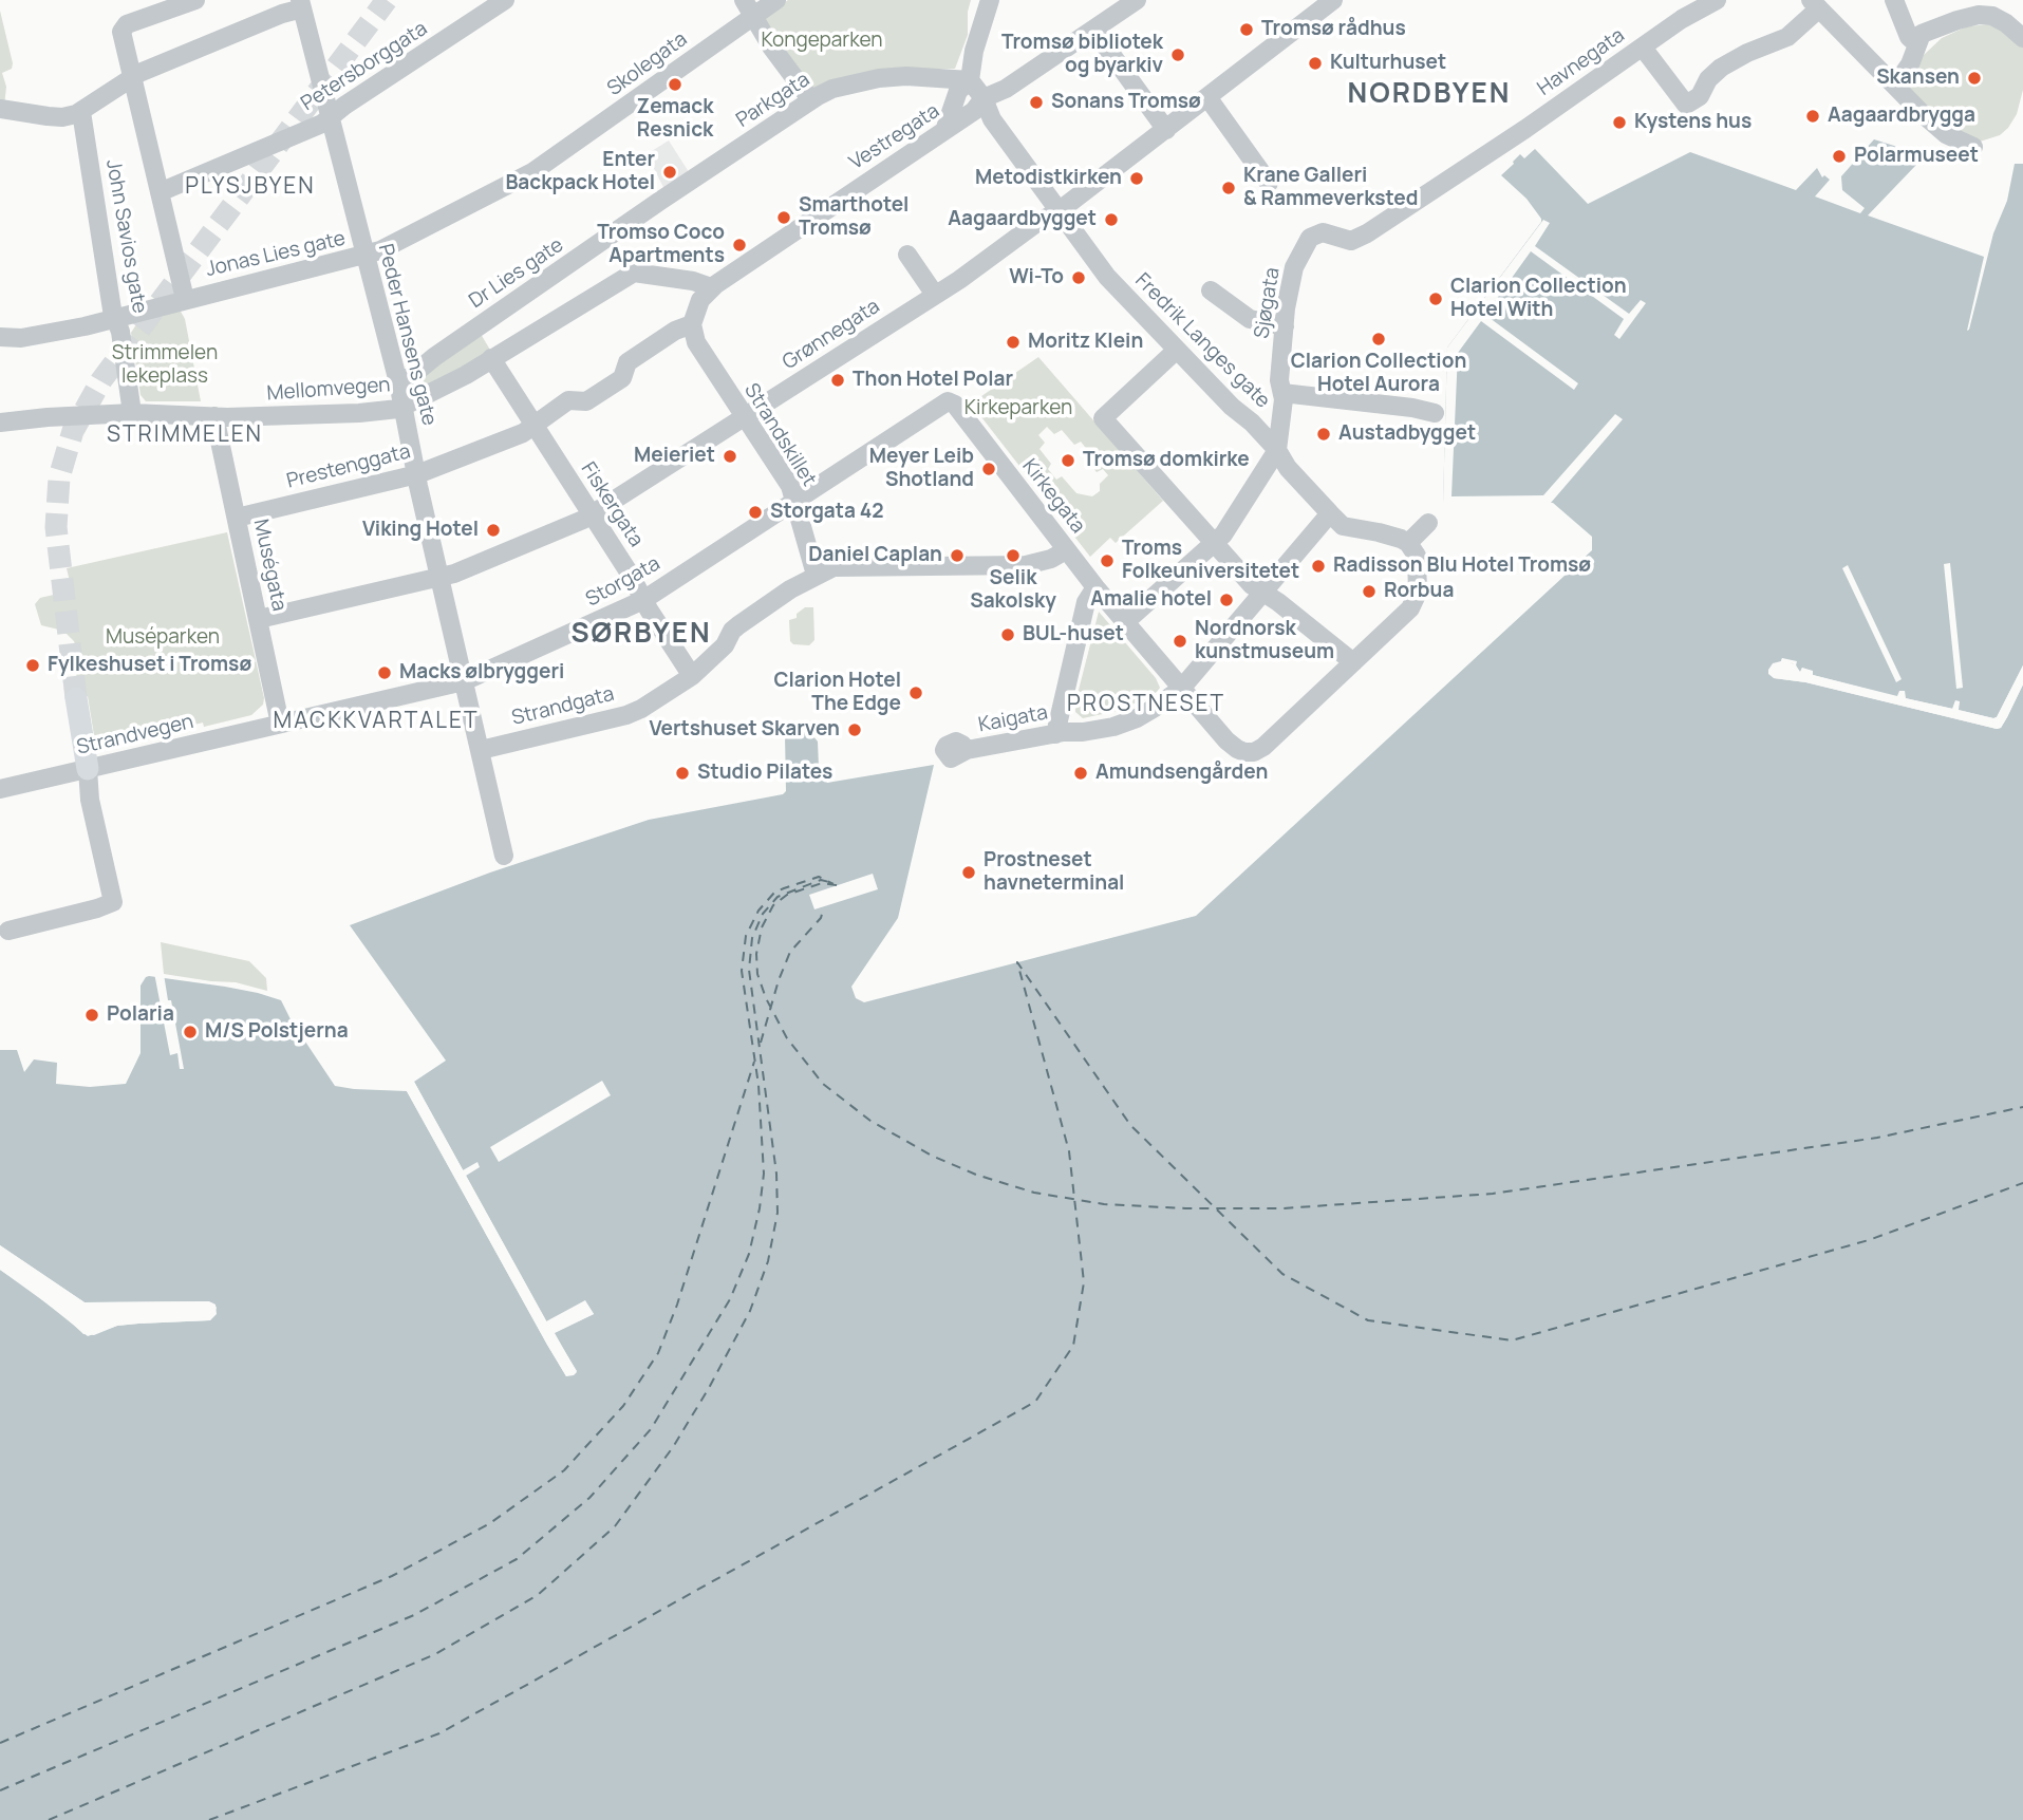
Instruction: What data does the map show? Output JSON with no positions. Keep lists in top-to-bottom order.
{
  "streets": {
    "street": [
      "Havnegata",
      "Skolegata",
      "Petersborggata",
      "Parkgata",
      "Vestregata",
      "John Savios gate",
      "Jonas Lies gate",
      "Dr Lies gate",
      "Sjøgata",
      "Peder Hansens gate",
      "Grønnegata",
      "Fredrik Langes gate",
      "Mellomvegen",
      "Strandskillet",
      "Prestenggata",
      "Kirkegata",
      "Fiskergata",
      "Muségata",
      "Storgata",
      "Strandgata",
      "Kaigata",
      "Strandvegen"
    ]
  },
  "crossings": [
    ["Havnegata", "Sjøgata"],
    ["Skolegata", "Jonas Lies gate"],
    ["Petersborggata", "Peder Hansens gate"],
    ["Parkgata", "Dr Lies gate"],
    ["Parkgata", "Fredrik Langes gate"],
    ["Vestregata", "Fredrik Langes gate"],
    ["Vestregata", "Mellomvegen"],
    ["Vestregata", "Strandskillet"],
    ["Vestregata", "Prestenggata"],
    ["John Savios gate", "Jonas Lies gate"],
    ["John Savios gate", "Mellomvegen"],
    ["Jonas Lies gate", "Peder Hansens gate"],
    ["Dr Lies gate", "Peder Hansens gate"],
    ["Sjøgata", "Fredrik Langes gate"],
    ["Sjøgata", "Kirkegata"],
    ["Peder Hansens gate", "Grønnegata"],
    ["Peder Hansens gate", "Mellomvegen"],
    ["Peder Hansens gate", "Prestenggata"],
    ["Peder Hansens gate", "Storgata"],
    ["Peder Hansens gate", "Strandgata"],
    ["Grønnegata", "Fredrik Langes gate"],
    ["Grønnegata", "Strandskillet"],
    ["Grønnegata", "Fiskergata"],
    ["Grønnegata", "Muségata"],
    ["Fredrik Langes gate", "Kaigata"],
    ["Mellomvegen", "Fiskergata"],
    ["Mellomvegen", "Muségata"],
    ["Strandskillet", "Prestenggata"],
    ["Strandskillet", "Storgata"],
    ["Strandskillet", "Strandgata"],
    ["Prestenggata", "Fiskergata"],
    ["Prestenggata", "Muségata"],
    ["Kirkegata", "Storgata"],
    ["Kirkegata", "Strandgata"],
    ["Kirkegata", "Kaigata"],
    ["Fiskergata", "Storgata"],
    ["Fiskergata", "Strandgata"],
    ["Muségata", "Storgata"],
    ["Muségata", "Strandvegen"],
    ["Storgata", "Strandvegen"]
  ],
  "districts": [
    "NORDBYEN",
    "PLYSJBYEN",
    "STRIMMELEN",
    "SØRBYEN",
    "PROSTNESET",
    "MACKKVARTALET"
  ],
  "parks": [
    "Kongeparken",
    "Strimmelen lekeplass",
    "Kirkeparken",
    "Muséparken"
  ],
  "places": [
    "Tromsø rådhus",
    "Tromsø bibliotek og byarkiv",
    "Kulturhuset",
    "Skansen",
    "Zemack Resnick",
    "Sonans Tromsø",
    "Aagaardbrygga",
    "Kystens hus",
    "Polarmuseet",
    "Enter Backpack Hotel",
    "Metodistkirken",
    "Krane Galleri & Rammeverksted",
    "Smarthotel Tromsø",
    "Aagaardbygget",
    "Tromso Coco Apartments",
    "Wi-To",
    "Clarion Collection Hotel With",
    "Clarion Collection Hotel Aurora",
    "Moritz Klein",
    "Thon Hotel Polar",
    "Austadbygget",
    "Meieriet",
    "Tromsø domkirke",
    "Meyer Leib Shotland",
    "Storgata 42",
    "Viking Hotel",
    "Daniel Caplan",
    "Selik Sakolsky",
    "Troms Folkeuniversitetet",
    "Radisson Blu Hotel Tromsø",
    "Rorbua",
    "Amalie hotel",
    "BUL-huset",
    "Nordnorsk kunstmuseum",
    "Fylkeshuset i Tromsø",
    "Macks ølbryggeri",
    "Clarion Hotel The Edge",
    "Vertshuset Skarven",
    "Studio Pilates",
    "Amundsengården",
    "Prostneset havneterminal",
    "Polaria",
    "M/S Polstjerna"
  ]
}
